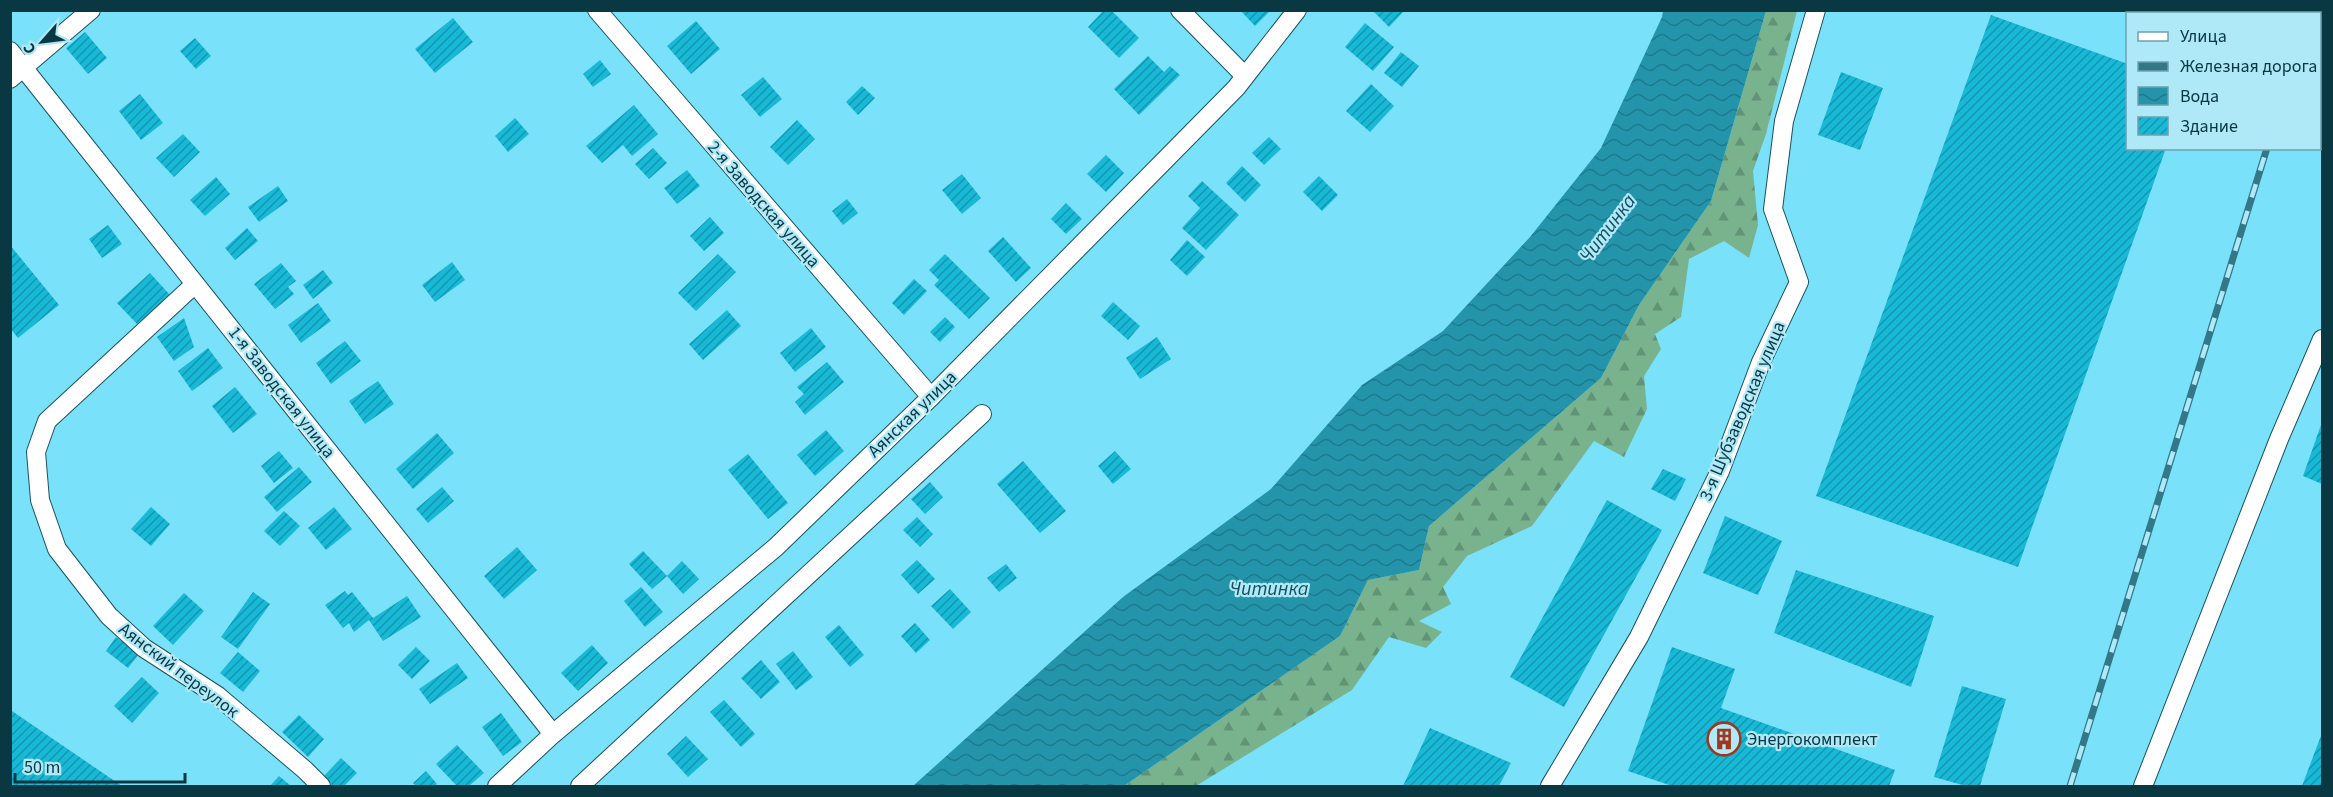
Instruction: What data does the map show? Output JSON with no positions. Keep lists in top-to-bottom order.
{
  "streets": {
    "street": [
      "2-я Заводская улица",
      "1-я Заводская улица",
      "3-я Шубзаводская улица",
      "Аянская улица",
      "Аянский переулок"
    ]
  },
  "crossings": [
    ["2-я Заводская улица", "Аянская улица"],
    ["1-я Заводская улица", "Аянская улица"],
    ["1-я Заводская улица", "Аянский переулок"]
  ],
  "water": ["Читинка"],
  "places": {
    "building": ["Энергокомплект"]
  },
  "legend": [
    "Улица",
    "Железная дорога",
    "Вода",
    "Здание"
  ],
  "scale_bar": "50 m",
  "north": "bottom left"
}
